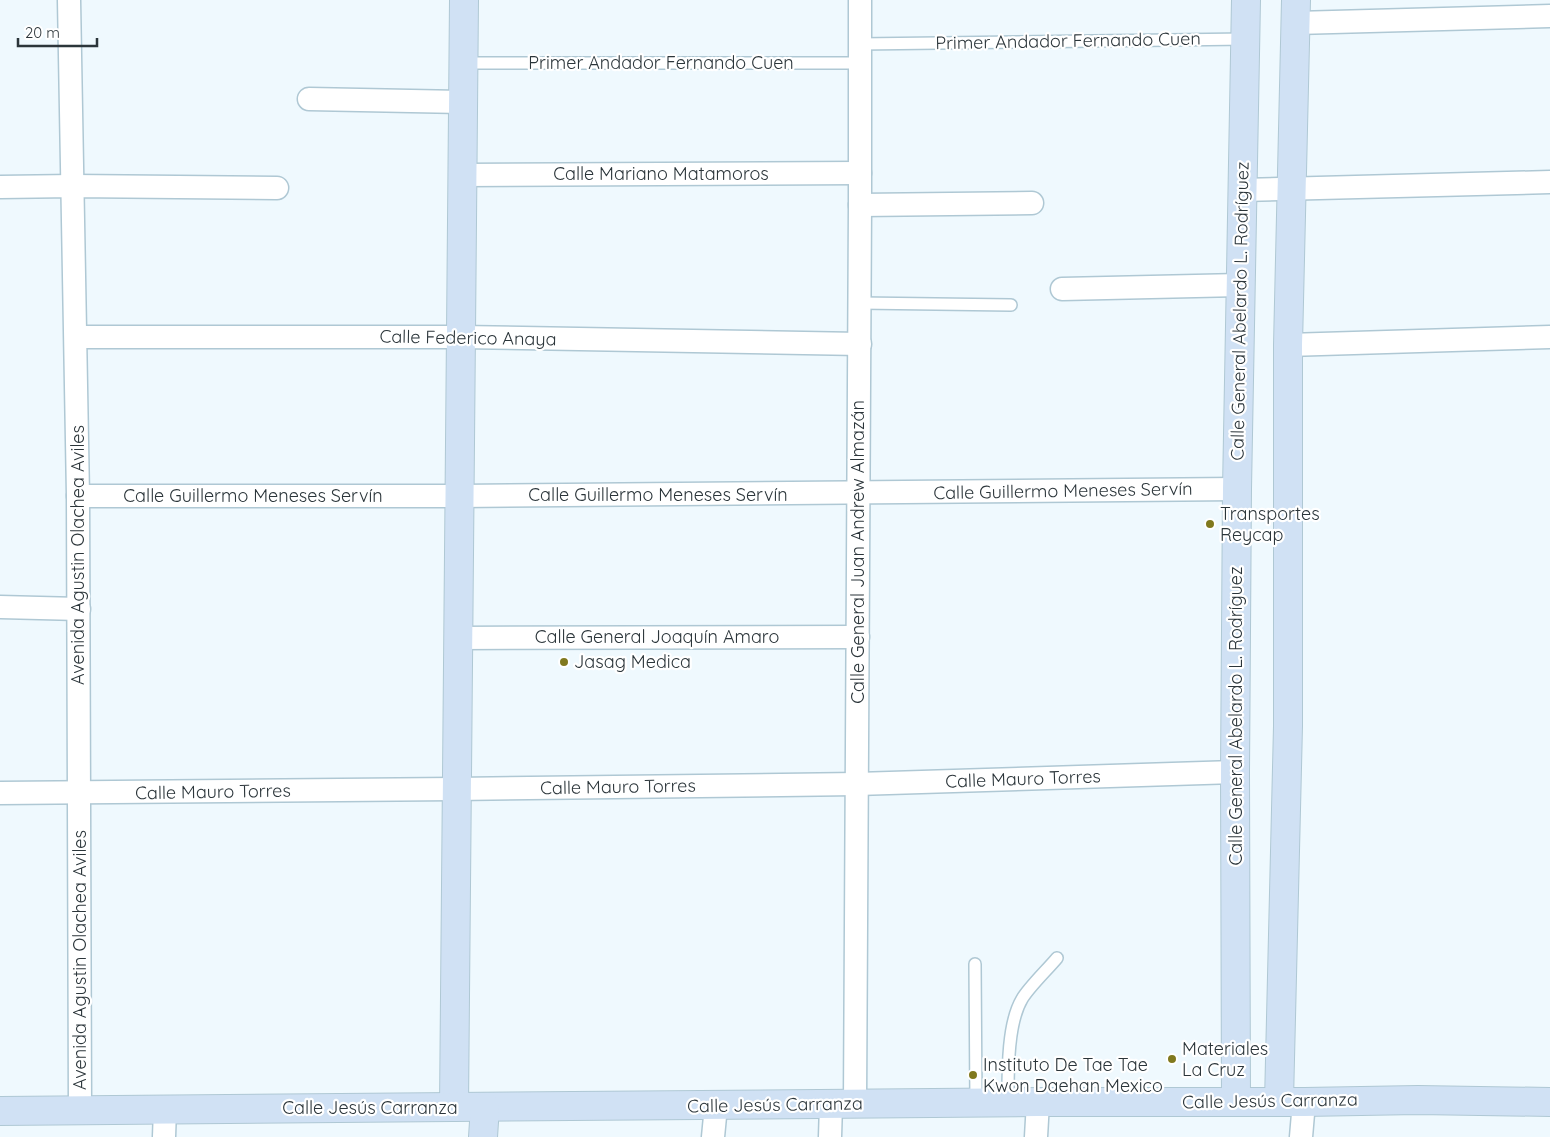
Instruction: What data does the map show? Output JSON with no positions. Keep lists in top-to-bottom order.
{
  "streets": {
    "main road": ["Calle General Abelardo L. Rodríguez", "Calle Jesús Carranza"],
    "street": [
      "Calle Mariano Matamoros",
      "Calle Federico Anaya",
      "Calle Guillermo Meneses Servín",
      "Calle General Juan Andrew Almazán",
      "Avenida Agustin Olachea Aviles",
      "Calle General Joaquín Amaro",
      "Calle Mauro Torres"
    ],
    "lane": ["Primer Andador Fernando Cuen"]
  },
  "crossings": [
    ["Primer Andador Fernando Cuen", "Calle General Abelardo L. Rodríguez"],
    ["Primer Andador Fernando Cuen", "Calle General Juan Andrew Almazán"],
    ["Calle Mariano Matamoros", "Calle General Juan Andrew Almazán"],
    ["Calle General Abelardo L. Rodríguez", "Calle Guillermo Meneses Servín"],
    ["Calle General Abelardo L. Rodríguez", "Calle Mauro Torres"],
    ["Calle General Abelardo L. Rodríguez", "Calle Jesús Carranza"],
    ["Calle Federico Anaya", "Calle General Juan Andrew Almazán"],
    ["Calle Federico Anaya", "Avenida Agustin Olachea Aviles"],
    ["Calle Guillermo Meneses Servín", "Calle General Juan Andrew Almazán"],
    ["Calle Guillermo Meneses Servín", "Avenida Agustin Olachea Aviles"],
    ["Calle General Juan Andrew Almazán", "Calle General Joaquín Amaro"],
    ["Calle General Juan Andrew Almazán", "Calle Mauro Torres"],
    ["Calle General Juan Andrew Almazán", "Calle Jesús Carranza"],
    ["Avenida Agustin Olachea Aviles", "Calle Mauro Torres"],
    ["Avenida Agustin Olachea Aviles", "Calle Jesús Carranza"]
  ],
  "places": [
    "Transportes Reycap",
    "Jasag Medica",
    "Materiales La Cruz",
    "Instituto De Tae Tae Kwon Daehan Mexico"
  ],
  "scale_bar": "20 m"
}
